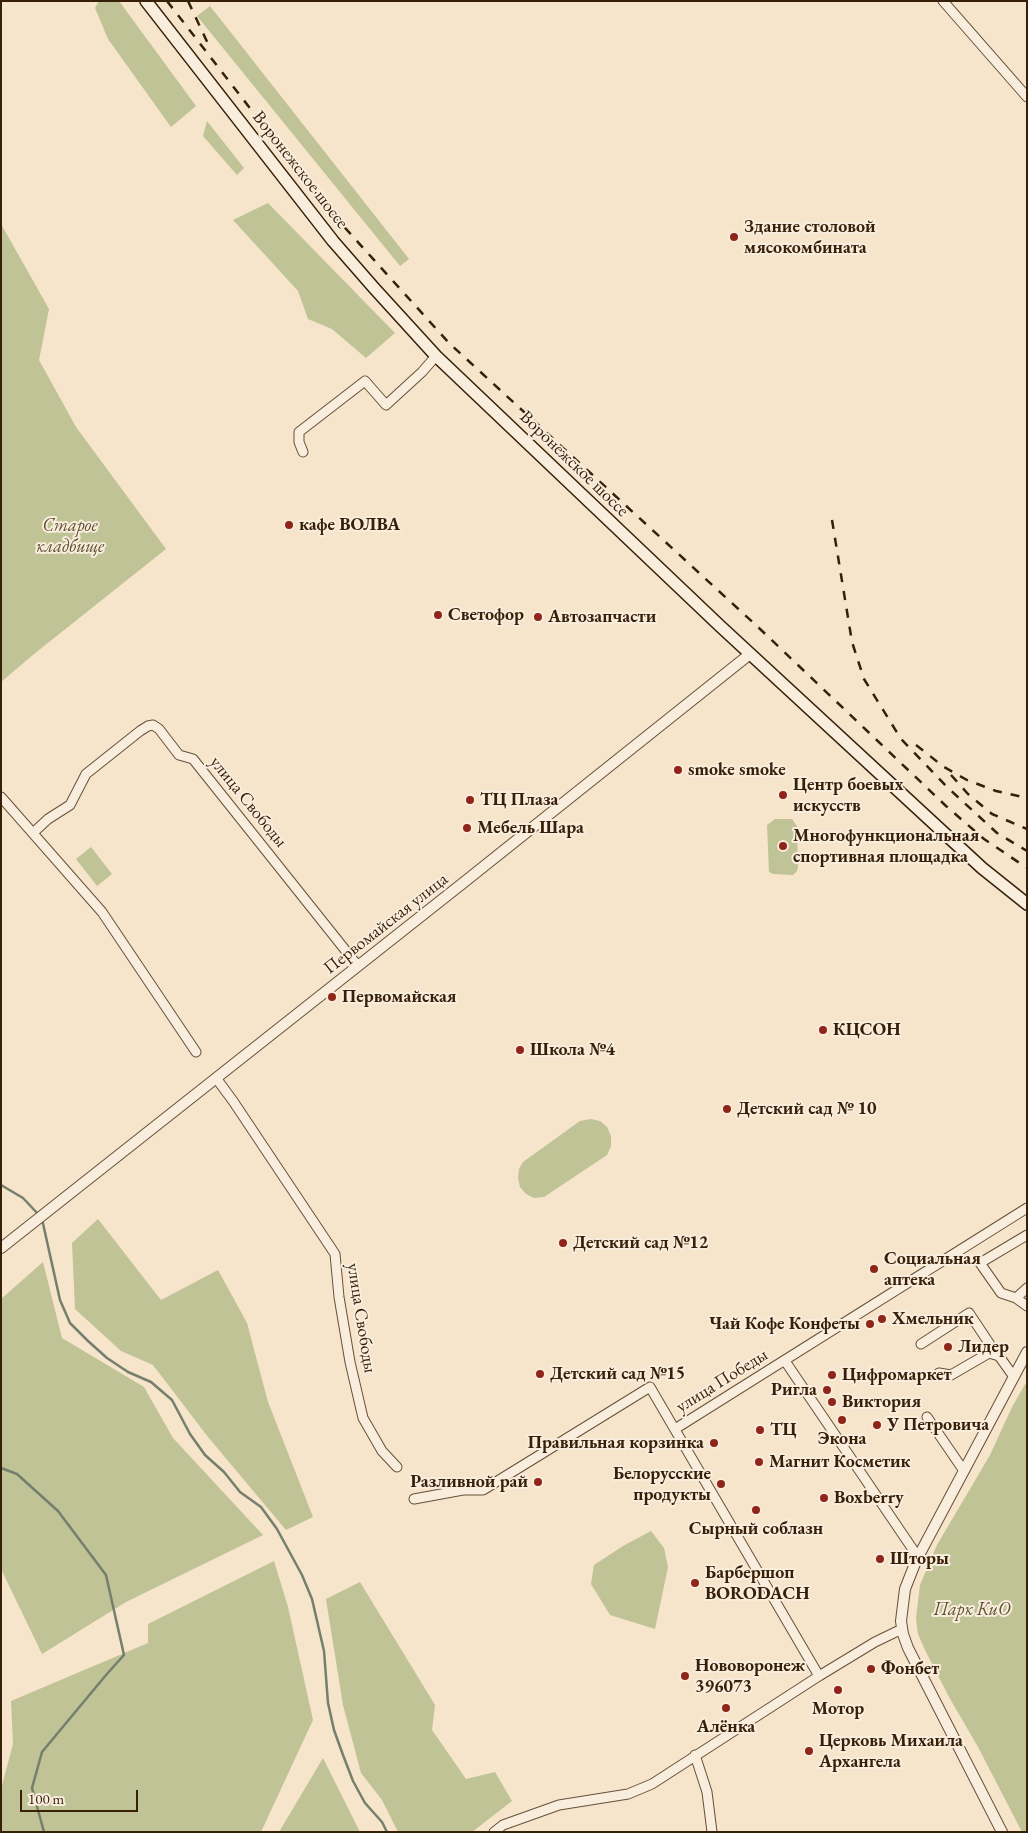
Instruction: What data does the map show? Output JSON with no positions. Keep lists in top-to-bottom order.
{
  "streets": {
    "main road": ["Воронежское шоссе"],
    "street": ["улица Свободы", "Первомайская улица", "улица Победы"]
  },
  "crossings": [
    ["Воронежское шоссе", "Первомайская улица"],
    ["улица Свободы", "Первомайская улица"]
  ],
  "parks": ["Старое кладбище", "Парк КиО"],
  "places": [
    "Здание столовой мясокомбината",
    "кафе ВОЛВА",
    "Светофор",
    "Автозапчасти",
    "smoke smoke",
    "Центр боевых искусств",
    "ТЦ Плаза",
    "Мебель Шара",
    "Многофункциональная спортивная площадка",
    "Первомайская",
    "КЦСОН",
    "Школа №4",
    "Детский сад № 10",
    "Детский сад №12",
    "Социальная аптека",
    "Хмельник",
    "Чай Кофе Конфеты",
    "Лидер",
    "Детский сад №15",
    "Цифромаркет",
    "Ригла",
    "Виктория",
    "Экона",
    "У Петровича",
    "ТЦ",
    "Правильная корзинка",
    "Магнит Косметик",
    "Разливной рай",
    "Белорусские продукты",
    "Boxberry",
    "Сырный соблазн",
    "Шторы",
    "Барбершоп BORODACH",
    "Фонбет",
    "Нововоронеж 396073",
    "Мотор",
    "Алёнка",
    "Церковь Михаила Архангела"
  ],
  "scale_bar": "100 m"
}
